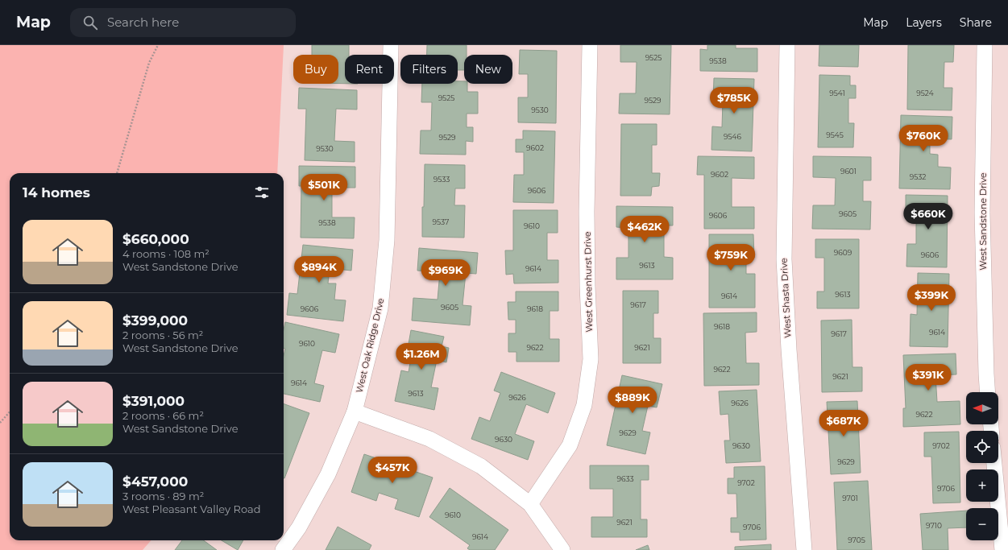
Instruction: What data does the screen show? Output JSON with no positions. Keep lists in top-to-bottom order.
{
  "streets": {
    "street": [
      "West Sandstone Drive",
      "West Greenhurst Drive",
      "West Shasta Drive",
      "West Oak Ridge Drive"
    ]
  },
  "house_numbers": [
    "9525",
    "9538",
    "9541",
    "9524",
    "9525",
    "9529",
    "9530",
    "9545",
    "9546",
    "9529",
    "9602",
    "9530",
    "9601",
    "9602",
    "9532",
    "9533",
    "9606",
    "9605",
    "9606",
    "9537",
    "9538",
    "9610",
    "9609",
    "9606",
    "9613",
    "9614",
    "9613",
    "9614",
    "9617",
    "9605",
    "9606",
    "9618",
    "9618",
    "9614",
    "9617",
    "9610",
    "9622",
    "9621",
    "9622",
    "9621",
    "9614",
    "9613",
    "9626",
    "9626",
    "9622",
    "9629",
    "9630",
    "9630",
    "9702",
    "9629",
    "9633",
    "9702",
    "9706",
    "9701",
    "9610",
    "9621",
    "9710",
    "9706",
    "9614",
    "9705"
  ],
  "north": "left",
  "page": {
    "header": "Map",
    "search": "Search here",
    "nav": ["Map", "Layers", "Share"],
    "chip": [
      "Buy",
      "Rent",
      "Filters",
      "New"
    ],
    "price": [
      "$785K",
      "$760K",
      "$501K",
      "$660K",
      "$462K",
      "$759K",
      "$894K",
      "$969K",
      "$399K",
      "$1.26M",
      "$391K",
      "$889K",
      "$687K",
      "$457K"
    ],
    "heading": "14 homes",
    "list": [
      {
        "name": "$660,000",
        "note": "4 rooms · 108 m² · West Sandstone Drive"
      },
      {
        "name": "$399,000",
        "note": "2 rooms · 56 m² · West Sandstone Drive"
      },
      {
        "name": "$391,000",
        "note": "2 rooms · 66 m² · West Sandstone Drive"
      },
      {
        "name": "$457,000",
        "note": "3 rooms · 89 m² · West Pleasant Valley Road"
      }
    ],
    "map_buttons": ["+", "−"]
  }
}
